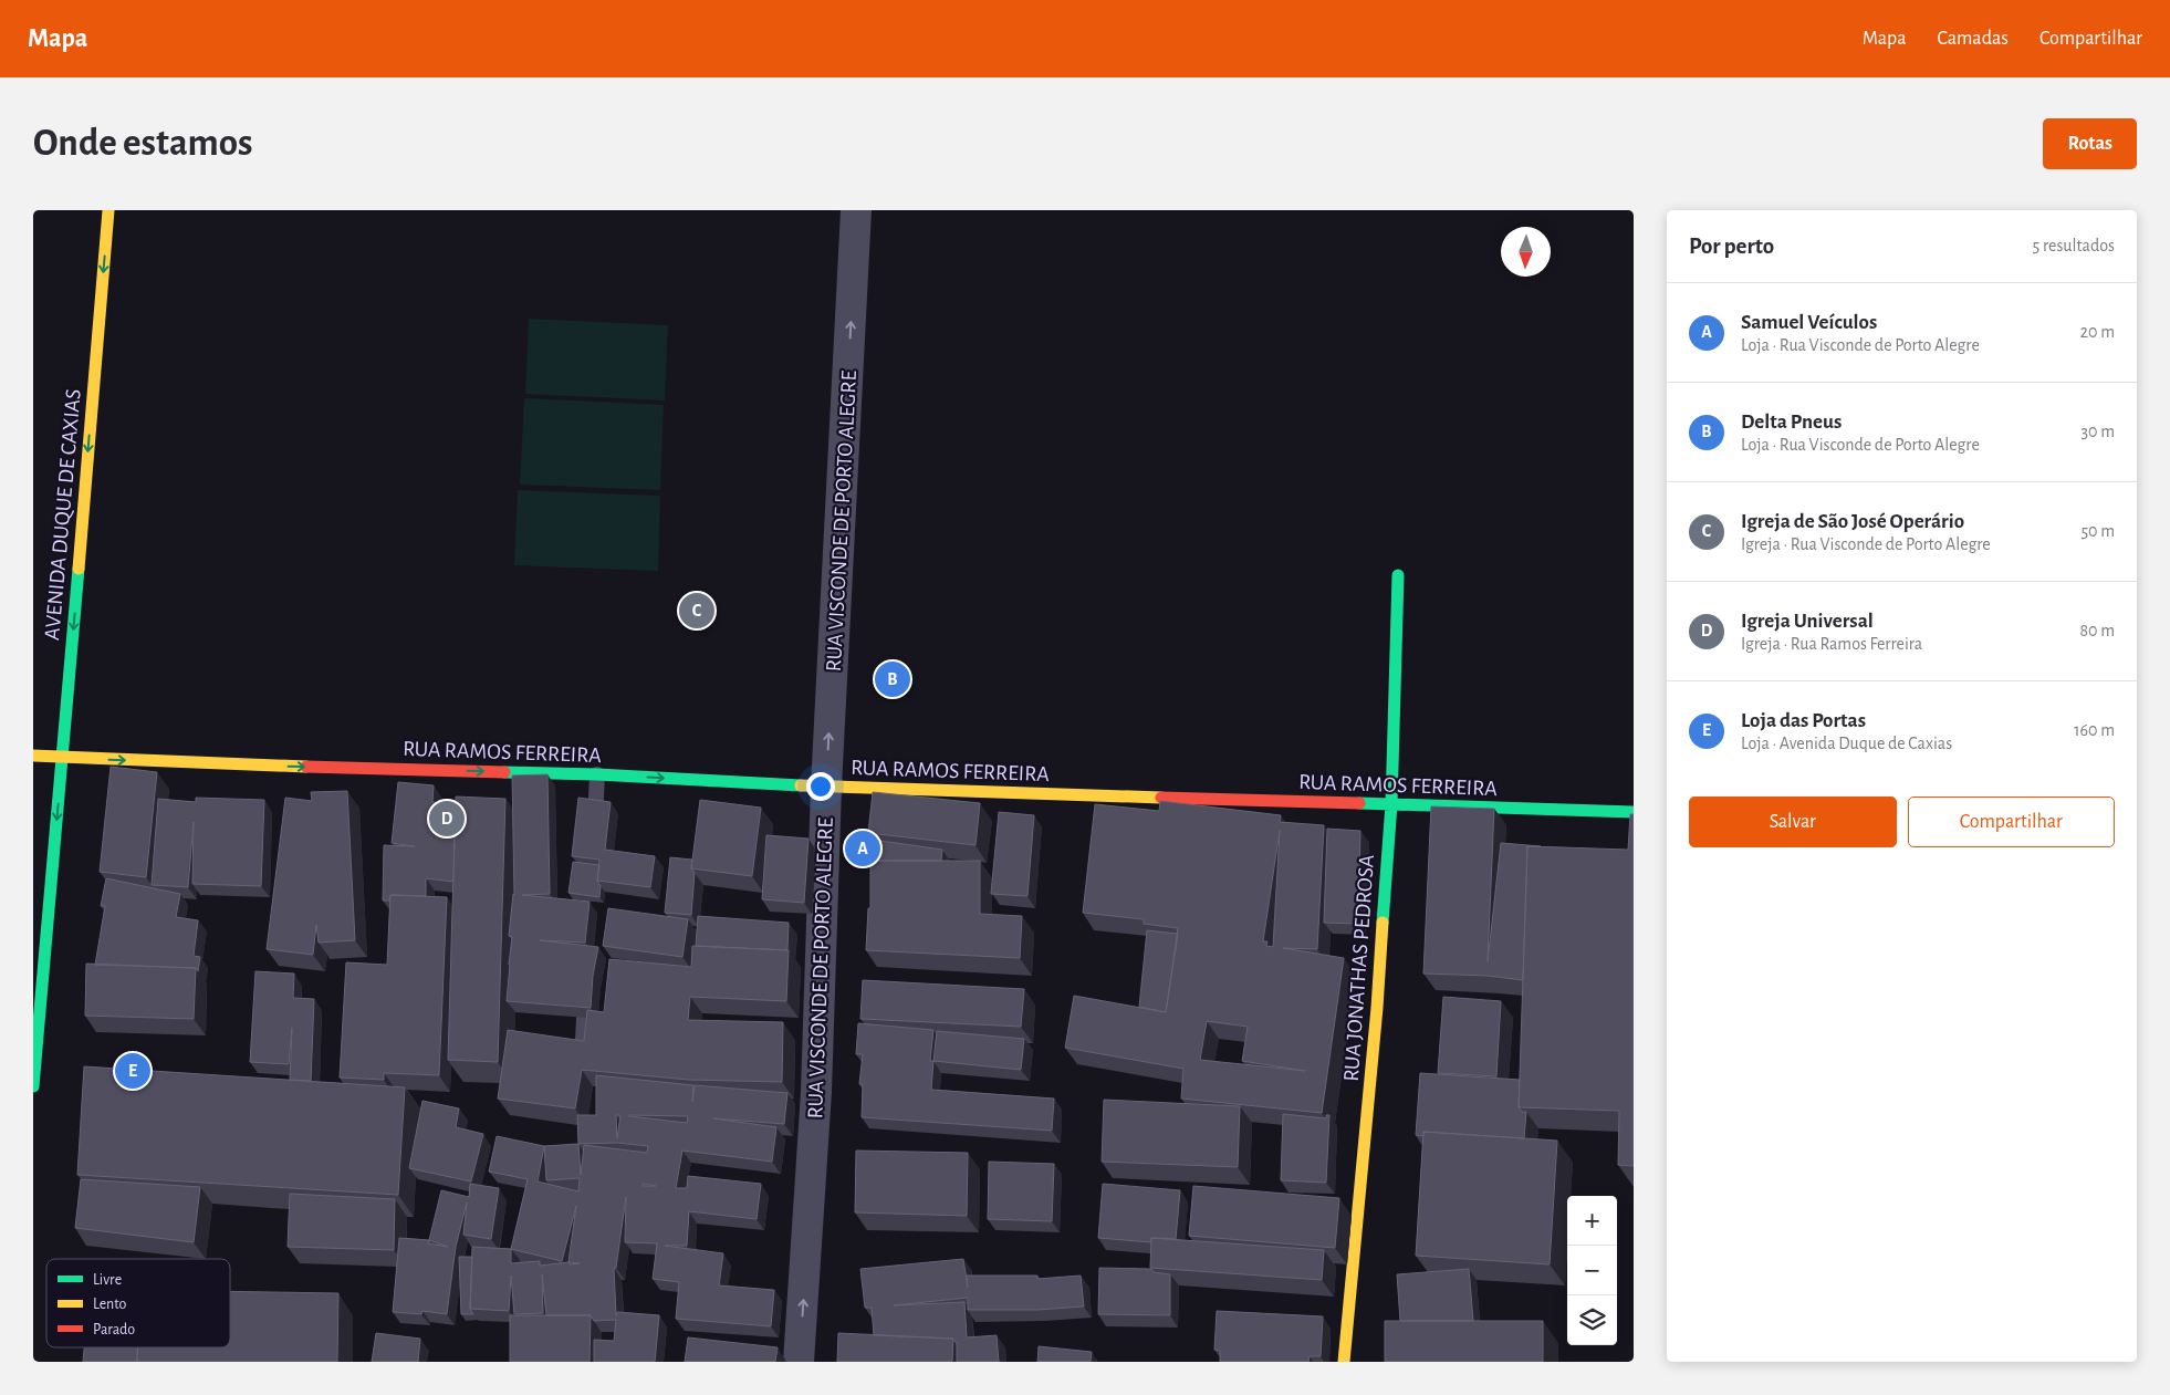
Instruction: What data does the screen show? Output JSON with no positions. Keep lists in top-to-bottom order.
{
  "streets": {
    "street": [
      "AVENIDA DUQUE DE CAXIAS",
      "RUA VISCONDE DE PORTO ALEGRE",
      "RUA RAMOS FERREIRA",
      "RUA JONATHAS PEDROSA"
    ]
  },
  "crossings": [
    ["AVENIDA DUQUE DE CAXIAS", "RUA RAMOS FERREIRA"],
    ["RUA VISCONDE DE PORTO ALEGRE", "RUA RAMOS FERREIRA"],
    ["RUA RAMOS FERREIRA", "RUA JONATHAS PEDROSA"]
  ],
  "one_way": ["AVENIDA DUQUE DE CAXIAS", "RUA VISCONDE DE PORTO ALEGRE", "RUA RAMOS FERREIRA"],
  "legend": ["Livre", "Lento", "Parado"],
  "north": "bottom",
  "page": {
    "header": "Mapa",
    "nav": ["Mapa", "Camadas", "Compartilhar"],
    "buttons": [
      "Rotas",
      ["Salvar", "Compartilhar"]
    ],
    "title": "Onde estamos",
    "heading": ["Por perto", "5 resultados"],
    "list": [
      {
        "mark": "A",
        "name": "Samuel Veículos",
        "note": "Loja · Rua Visconde de Porto Alegre",
        "value": "20 m"
      },
      {
        "mark": "B",
        "name": "Delta Pneus",
        "note": "Loja · Rua Visconde de Porto Alegre",
        "value": "30 m"
      },
      {
        "mark": "C",
        "name": "Igreja de São José Operário",
        "note": "Igreja · Rua Visconde de Porto Alegre",
        "value": "50 m"
      },
      {
        "mark": "D",
        "name": "Igreja Universal",
        "note": "Igreja · Rua Ramos Ferreira",
        "value": "80 m"
      },
      {
        "mark": "E",
        "name": "Loja das Portas",
        "note": "Loja · Avenida Duque de Caxias",
        "value": "160 m"
      }
    ],
    "pins": [
      "C",
      "B",
      "D",
      "A",
      "E"
    ],
    "map_buttons": ["+", "−"]
  }
}
